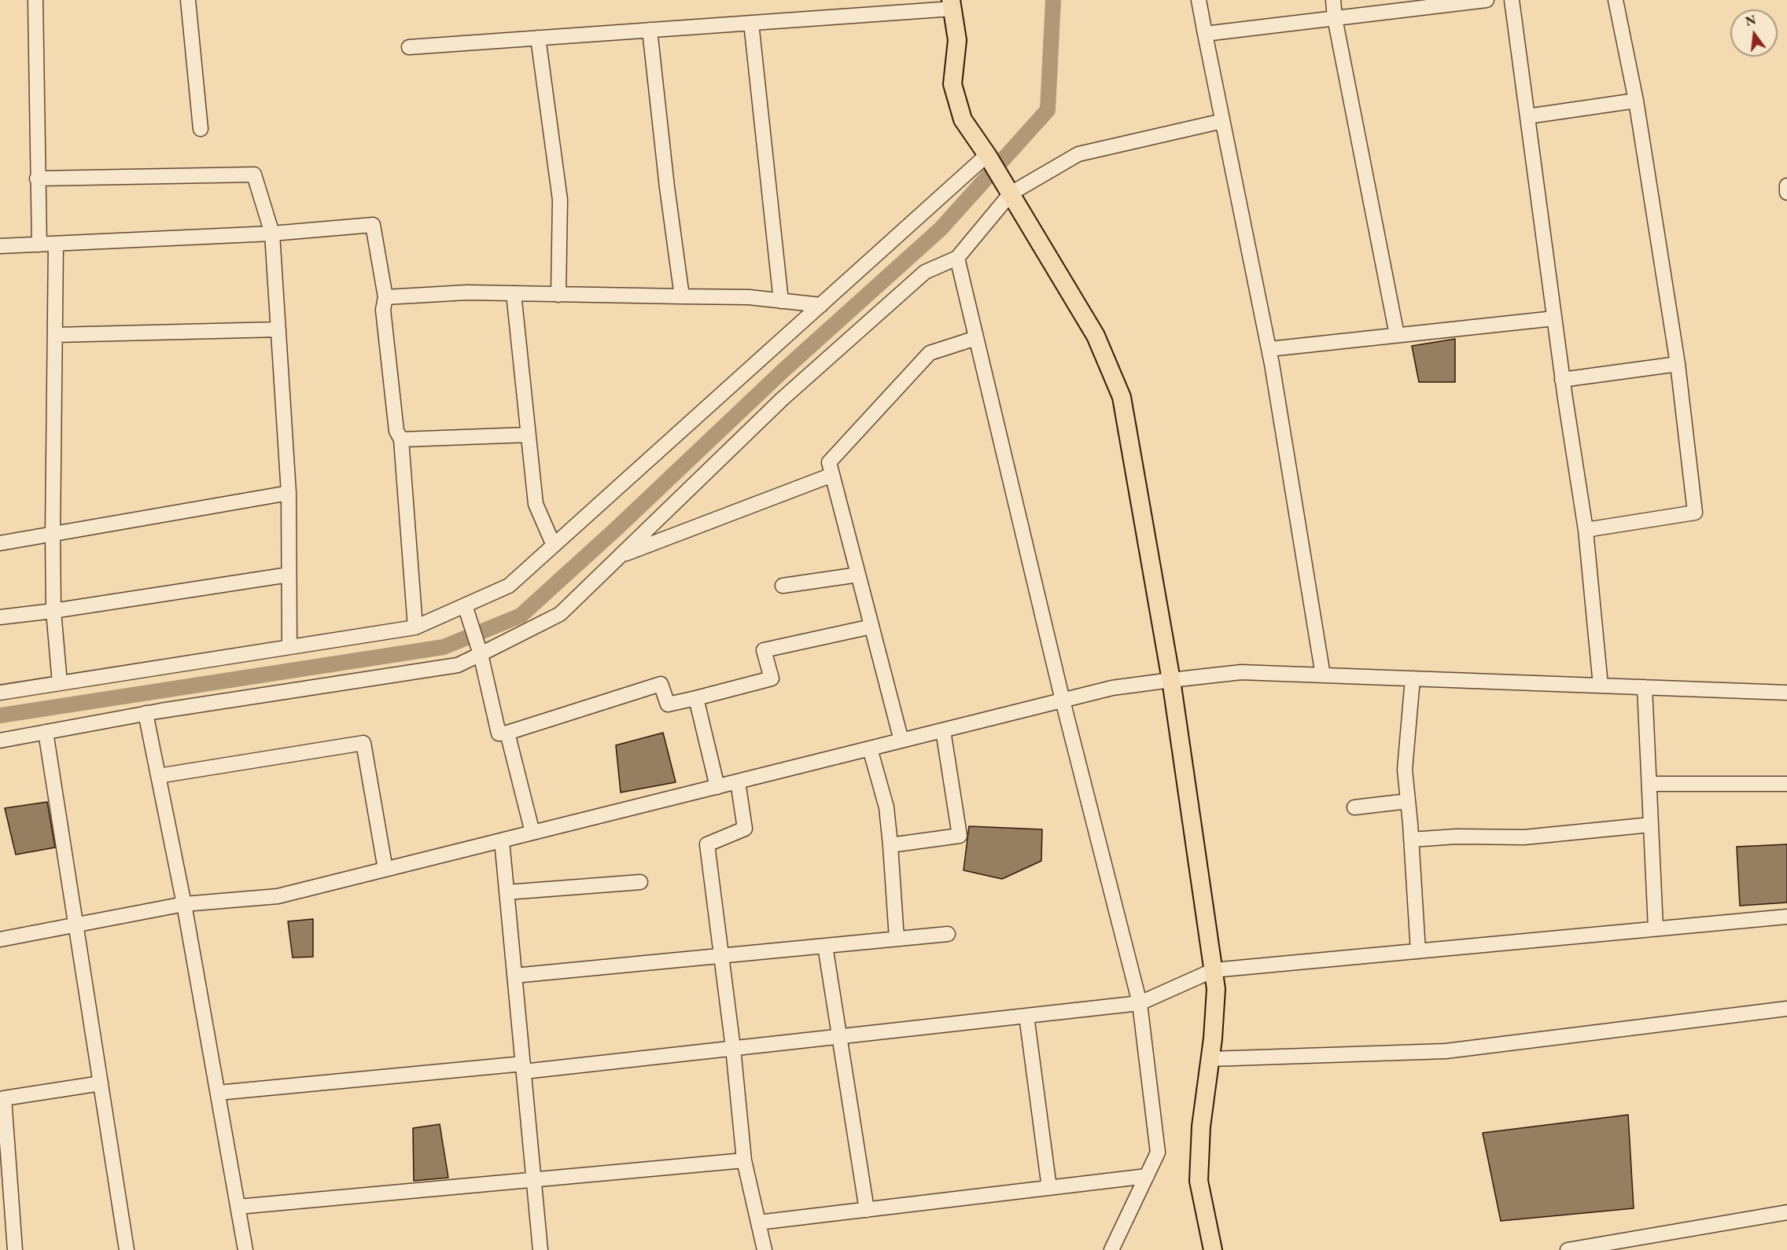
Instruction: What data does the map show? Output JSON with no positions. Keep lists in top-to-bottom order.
{
  "north": "top"
}
